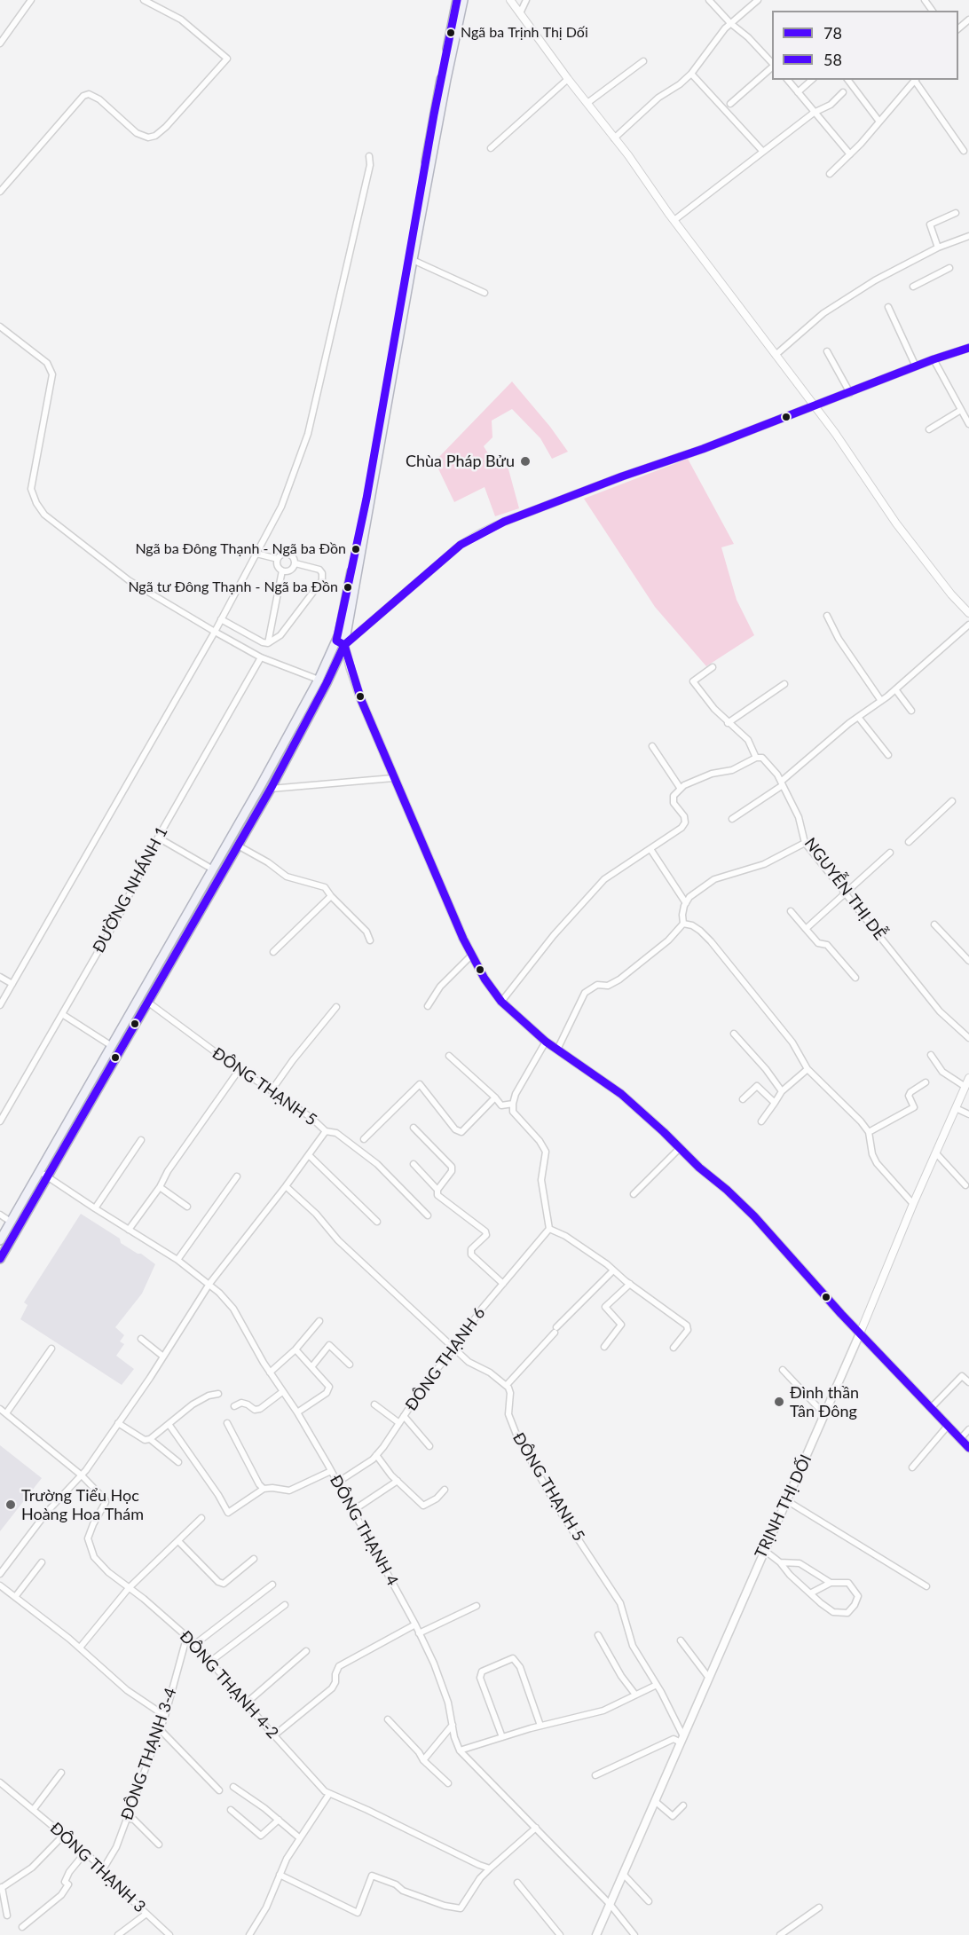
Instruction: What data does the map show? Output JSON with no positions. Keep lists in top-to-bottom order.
{
  "streets": {
    "main road": ["TRỊNH THỊ DỐI"],
    "street": [
      "NGUYỄN THỊ DỄ",
      "ĐƯỜNG NHÁNH 1",
      "ĐÔNG THẠNH 5",
      "ĐÔNG THẠNH 6",
      "ĐÔNG THẠNH 4",
      "ĐÔNG THẠNH 4-2",
      "ĐÔNG THẠNH 3-4",
      "ĐÔNG THẠNH 3"
    ]
  },
  "crossings": [
    ["ĐÔNG THẠNH 5", "TRỊNH THỊ DỐI"],
    ["ĐÔNG THẠNH 5", "ĐÔNG THẠNH 4"],
    ["ĐÔNG THẠNH 5", "ĐÔNG THẠNH 4-2"],
    ["ĐÔNG THẠNH 6", "ĐÔNG THẠNH 4"],
    ["TRỊNH THỊ DỐI", "ĐÔNG THẠNH 4"],
    ["ĐÔNG THẠNH 4-2", "ĐÔNG THẠNH 3-4"],
    ["ĐÔNG THẠNH 3-4", "ĐÔNG THẠNH 3"]
  ],
  "places": [
    "Ngã ba Trịnh Thị Dối",
    "Chùa Pháp Bửu",
    "Ngã ba Đông Thạnh - Ngã ba Đồn",
    "Ngã tư Đông Thạnh - Ngã ba Đồn",
    "Đình thần Tân Đông",
    "Trường Tiểu Học Hoàng Hoa Thám"
  ],
  "lines": ["transit line 58", "transit line 78"],
  "legend": ["78", "58"]
}
